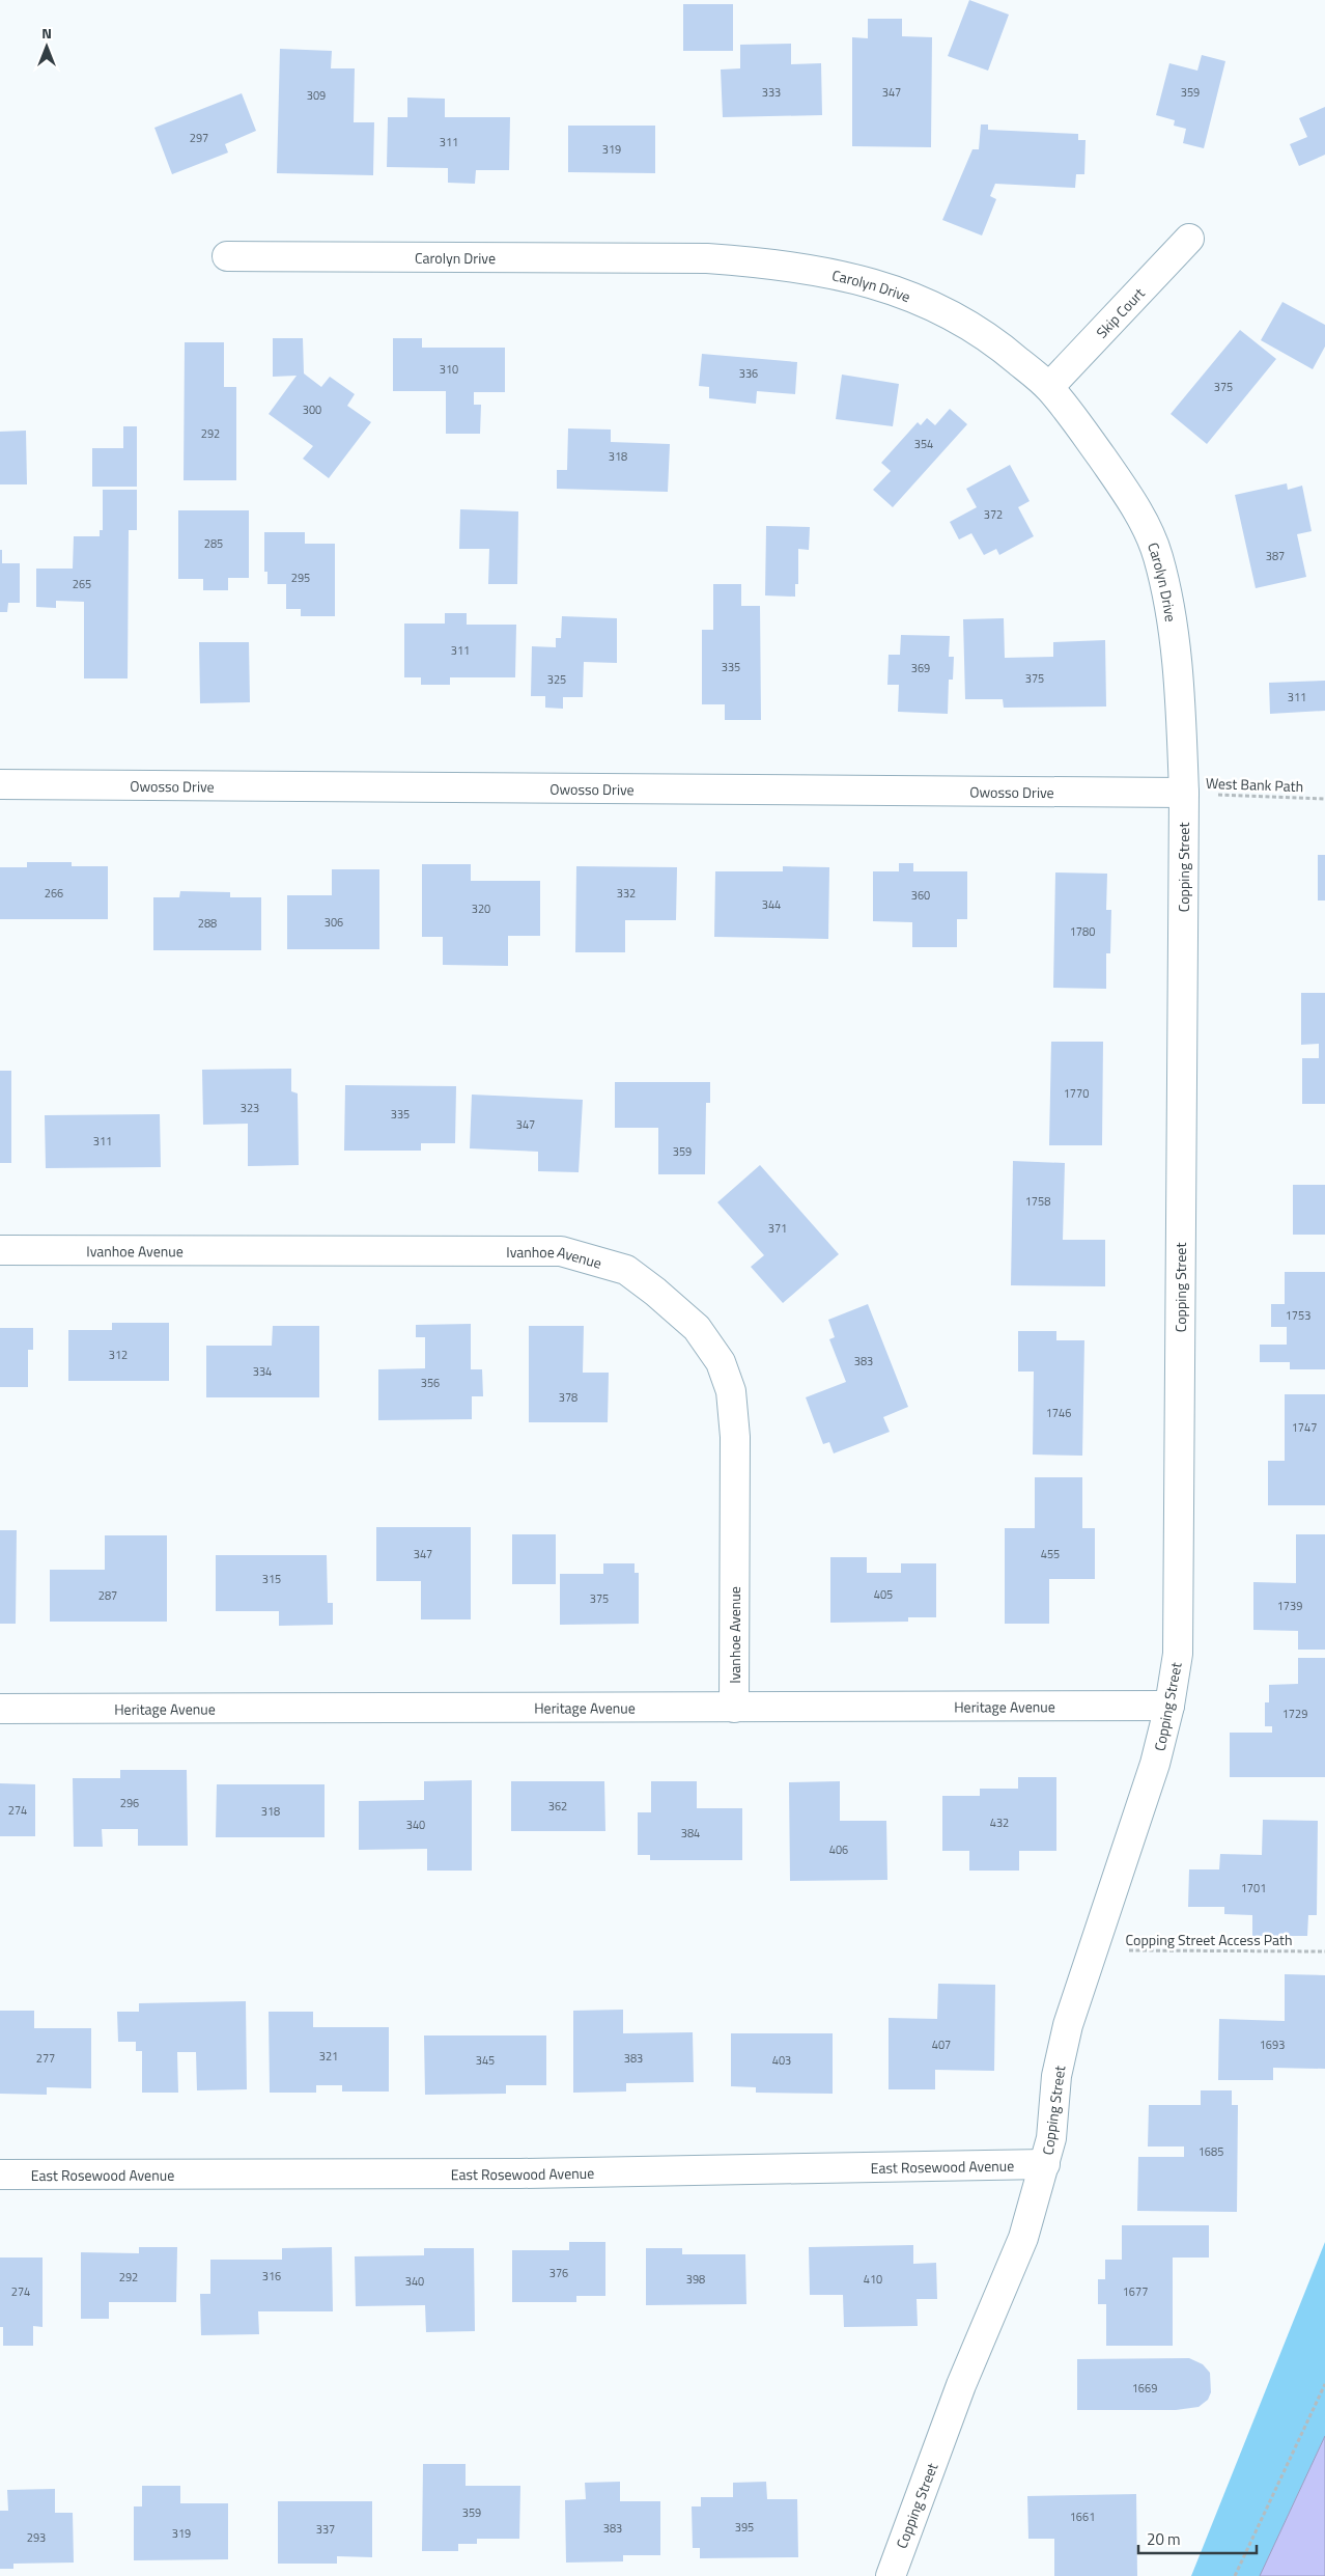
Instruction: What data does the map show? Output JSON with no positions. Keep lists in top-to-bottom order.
{
  "streets": {
    "street": [
      "Carolyn Drive",
      "Skip Court",
      "Owosso Drive",
      "Copping Street",
      "Ivanhoe Avenue",
      "Heritage Avenue",
      "East Rosewood Avenue"
    ],
    "path": ["West Bank Path", "Copping Street Access Path"]
  },
  "crossings": [
    ["Carolyn Drive", "Skip Court"],
    ["Carolyn Drive", "West Bank Path"],
    ["Carolyn Drive", "Owosso Drive"],
    ["Carolyn Drive", "Copping Street"],
    ["West Bank Path", "Owosso Drive"],
    ["West Bank Path", "Copping Street"],
    ["Owosso Drive", "Copping Street"],
    ["Copping Street", "Heritage Avenue"],
    ["Copping Street", "Copping Street Access Path"],
    ["Copping Street", "East Rosewood Avenue"],
    ["Ivanhoe Avenue", "Heritage Avenue"]
  ],
  "house_numbers": [
    "333",
    "347",
    "359",
    "309",
    "297",
    "311",
    "319",
    "310",
    "336",
    "375",
    "300",
    "292",
    "354",
    "318",
    "372",
    "285",
    "387",
    "295",
    "265",
    "311",
    "335",
    "369",
    "375",
    "325",
    "311",
    "266",
    "332",
    "360",
    "344",
    "320",
    "306",
    "288",
    "1780",
    "1770",
    "323",
    "335",
    "347",
    "311",
    "359",
    "1758",
    "371",
    "1753",
    "312",
    "383",
    "334",
    "356",
    "378",
    "1746",
    "1747",
    "347",
    "455",
    "315",
    "405",
    "287",
    "375",
    "1739",
    "1729",
    "296",
    "362",
    "274",
    "318",
    "432",
    "340",
    "384",
    "406",
    "1701",
    "407",
    "1693",
    "321",
    "277",
    "383",
    "345",
    "403",
    "1685",
    "376",
    "316",
    "292",
    "398",
    "410",
    "340",
    "274",
    "1677",
    "1669",
    "359",
    "1661",
    "395",
    "383",
    "337",
    "319",
    "293"
  ],
  "scale_bar": "20 m",
  "north": "top"
}
